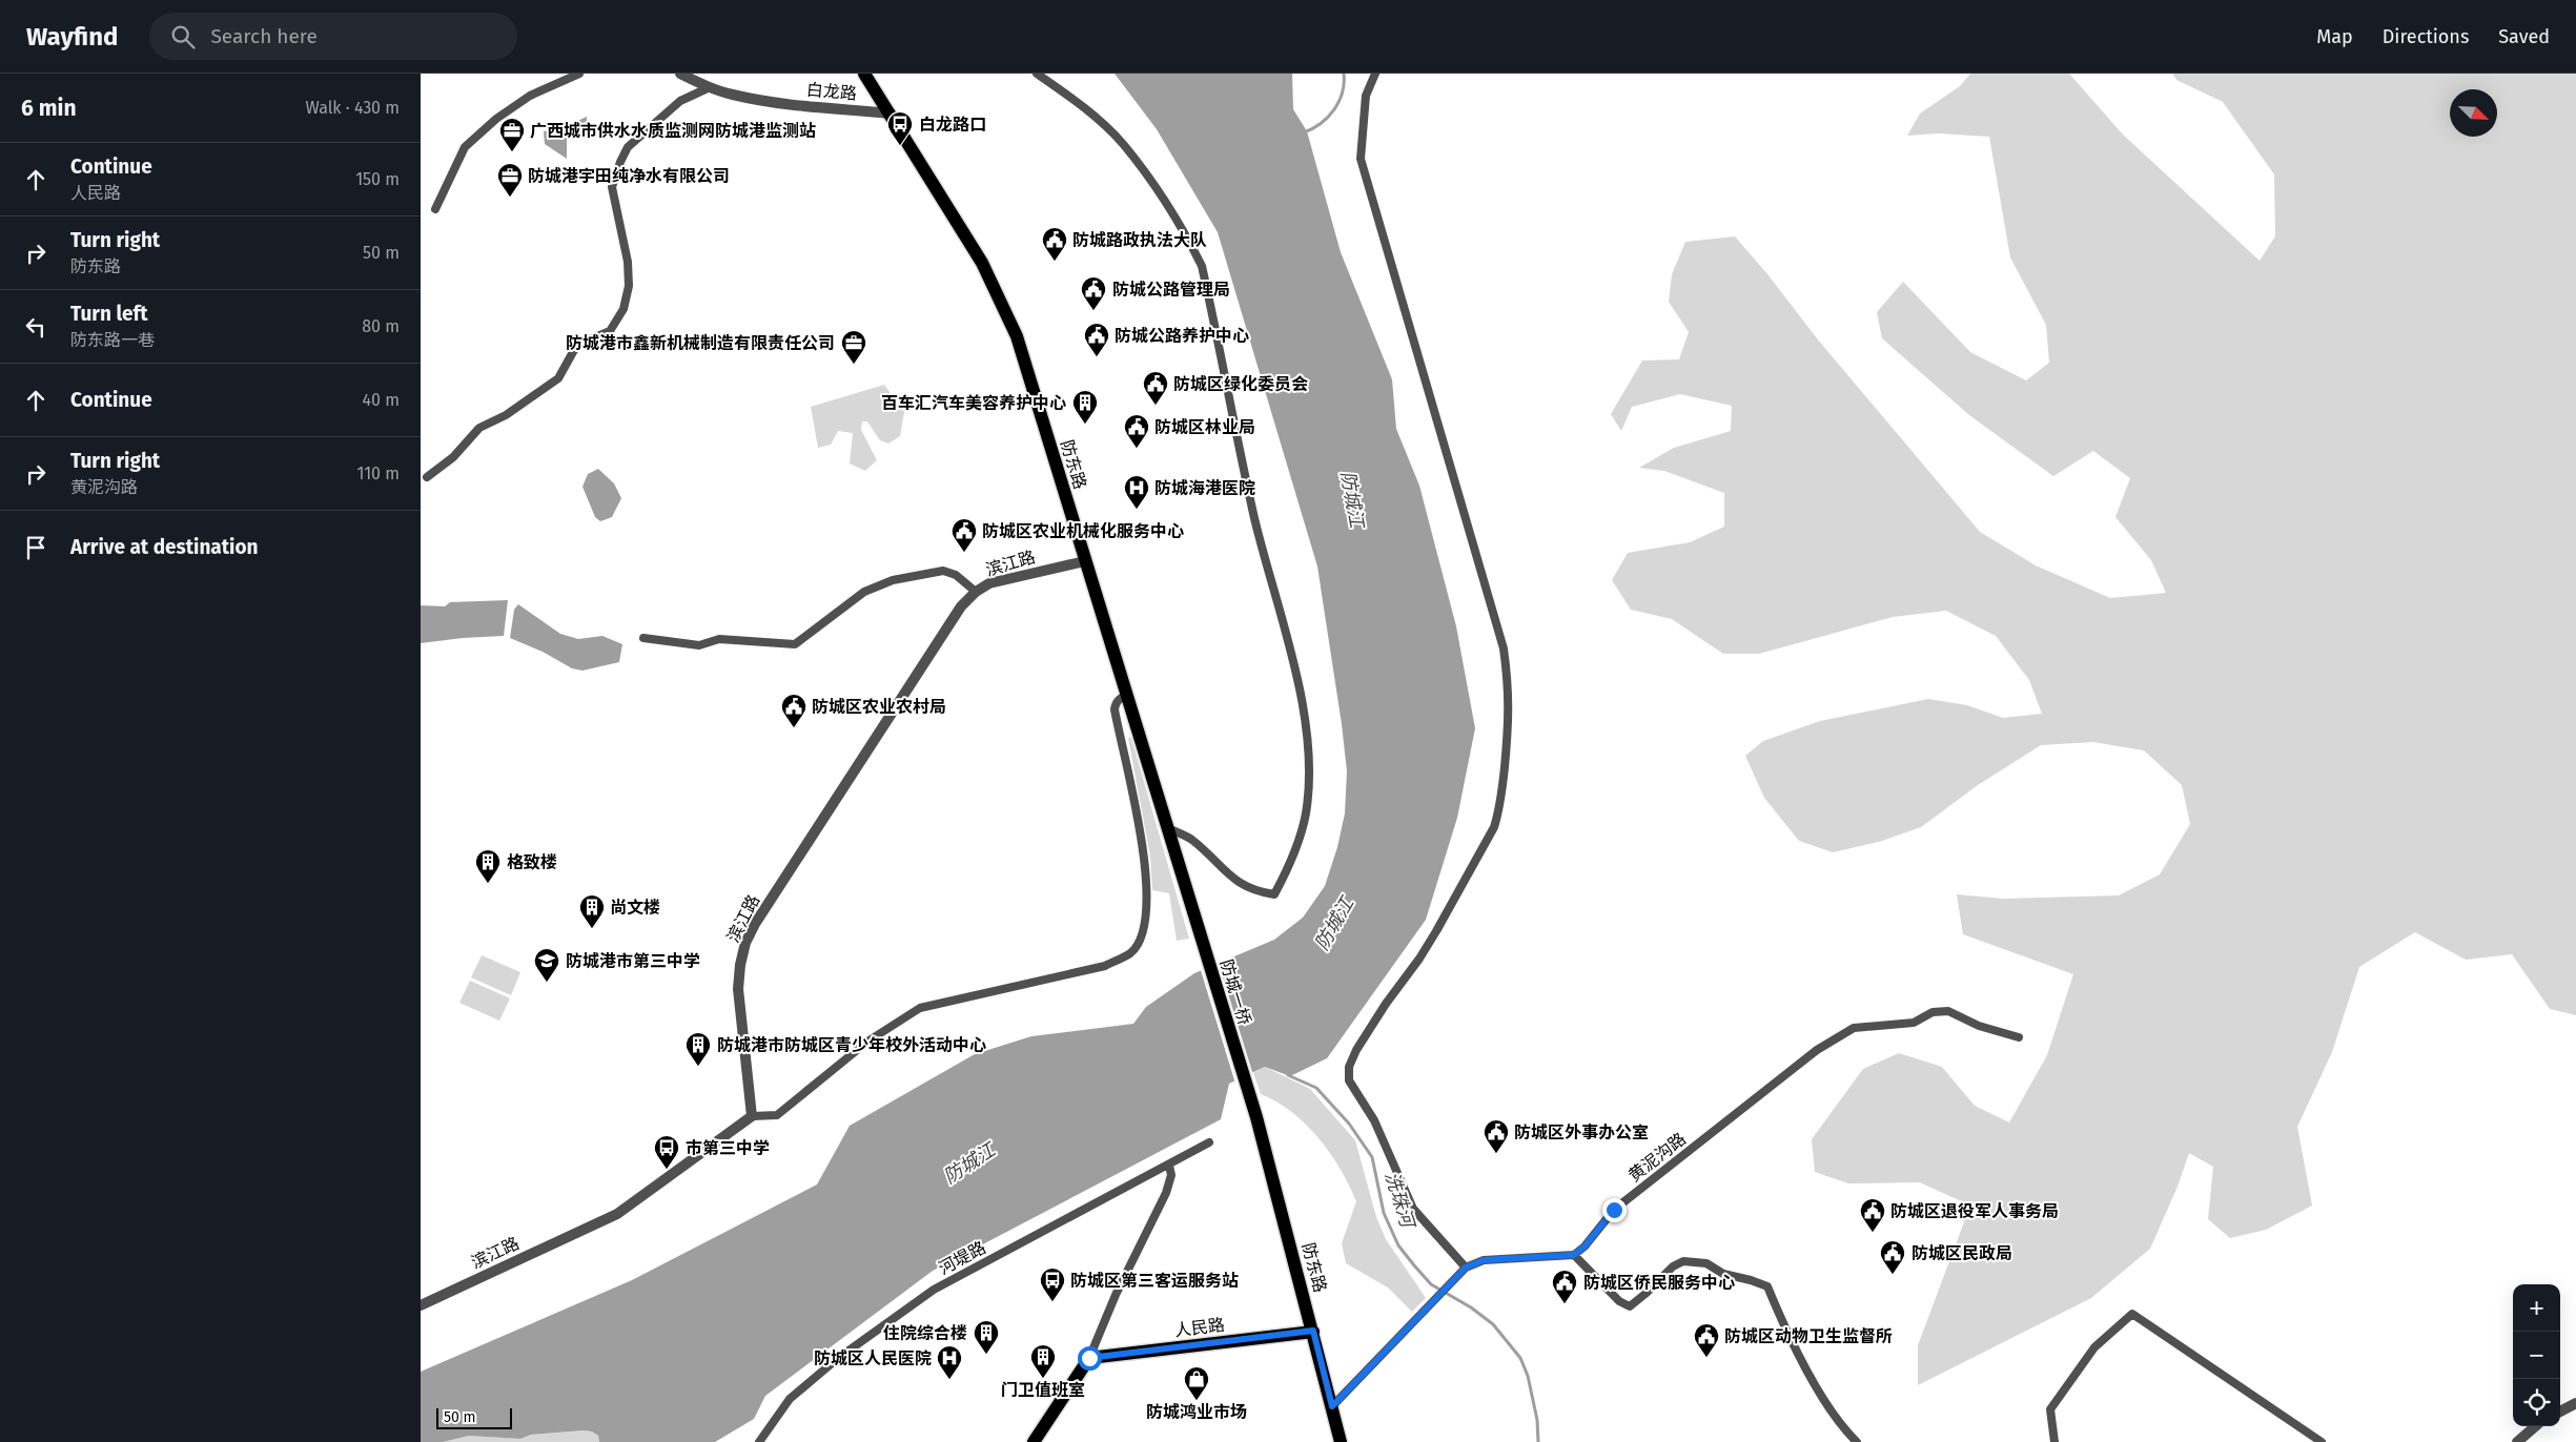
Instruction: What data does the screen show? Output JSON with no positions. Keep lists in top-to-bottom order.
{
  "streets": {
    "main road": ["防东路", "防城一桥", "人民路"],
    "street": [
      "白龙路",
      "滨江路",
      "黄泥沟路",
      "河堤路"
    ]
  },
  "crossings": [
    ["白龙路", "防东路"],
    ["防东路", "滨江路"],
    ["防东路", "防城一桥"],
    ["防东路", "人民路"]
  ],
  "water": ["防城江", "洗珠河"],
  "places": {
    "bus stop": ["白龙路口", "巿第三中学", "防城区第三客运服务站"],
    "office": ["广西城市供水水质监测网防城港监测站", "防城港宇田纯净水有限公司", "防城港市鑫新机械制造有限责任公司"],
    "public building": [
      "防城路政执法大队",
      "防城公路管理局",
      "防城公路养护中心",
      "防城区绿化委员会",
      "防城区林业局",
      "防城区农业机械化服务中心",
      "防城区农业农村局",
      "防城区外事办公室",
      "防城区退役军人事务局",
      "防城区民政局",
      "防城区侨民服务中心",
      "防城区动物卫生监督所"
    ],
    "building": [
      "百车汇汽车美容养护中心",
      "格致楼",
      "尚文楼",
      "防城港市防城区青少年校外活动中心",
      "住院综合楼",
      "门卫值班室"
    ],
    "hospital": ["防城海港医院", "防城区人民医院"],
    "school or university": ["防城港市第三中学"],
    "shop": ["防城鸿业市场"]
  },
  "scale_bar": "50 m",
  "north": "bottom right",
  "page": {
    "header": "Wayfind",
    "search": "Search here",
    "nav": ["Map", "Directions", "Saved"],
    "heading": ["6 min", "Walk · 430 m"],
    "list": [
      ["Continue", "人民路", "150 m"],
      ["Turn right", "防东路", "50 m"],
      ["Turn left", "防东路一巷", "80 m"],
      ["Continue", "40 m"],
      ["Turn right", "黄泥沟路", "110 m"],
      "Arrive at destination"
    ],
    "map_buttons": ["+", "−"],
    "scale": "50 m"
  }
}
